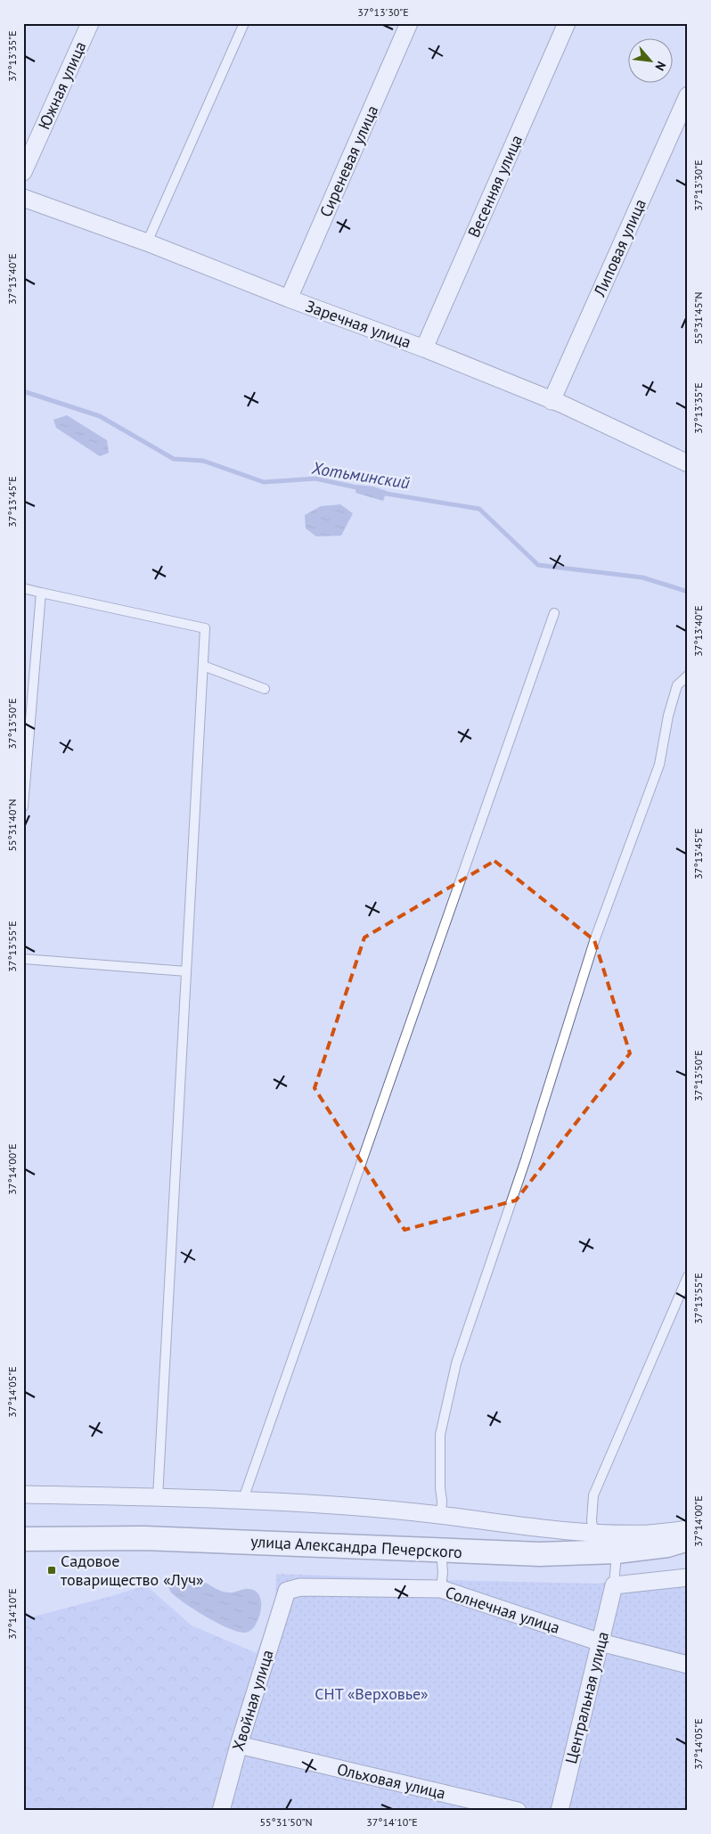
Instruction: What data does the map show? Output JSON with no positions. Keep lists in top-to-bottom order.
{
  "streets": {
    "main road": ["улица Александра Печерского"],
    "street": [
      "Южная улица",
      "Сиреневая улица",
      "Весенняя улица",
      "Липовая улица",
      "Заречная улица",
      "Солнечная улица",
      "Центральная улица",
      "Хвойная улица",
      "Ольховая улица"
    ]
  },
  "crossings": [
    ["Сиреневая улица", "Заречная улица"],
    ["Весенняя улица", "Заречная улица"],
    ["Липовая улица", "Заречная улица"],
    ["Солнечная улица", "Центральная улица"],
    ["Солнечная улица", "Хвойная улица"],
    ["Хвойная улица", "Ольховая улица"]
  ],
  "water": ["Хотьминский"],
  "parks": ["СНТ «Верховье»"],
  "places": {
    "transit": ["Садовое товарищество «Луч»"]
  },
  "north": "bottom right",
  "coordinates": [
    "37°13'30\"E",
    "37°13'35\"E",
    "37°13'40\"E",
    "55°31'45\"N",
    "37°13'45\"E",
    "37°13'50\"E",
    "55°31'40\"N",
    "37°13'55\"E",
    "37°14'00\"E",
    "37°14'05\"E",
    "37°14'10\"E",
    "55°31'50\"N"
  ]
}
